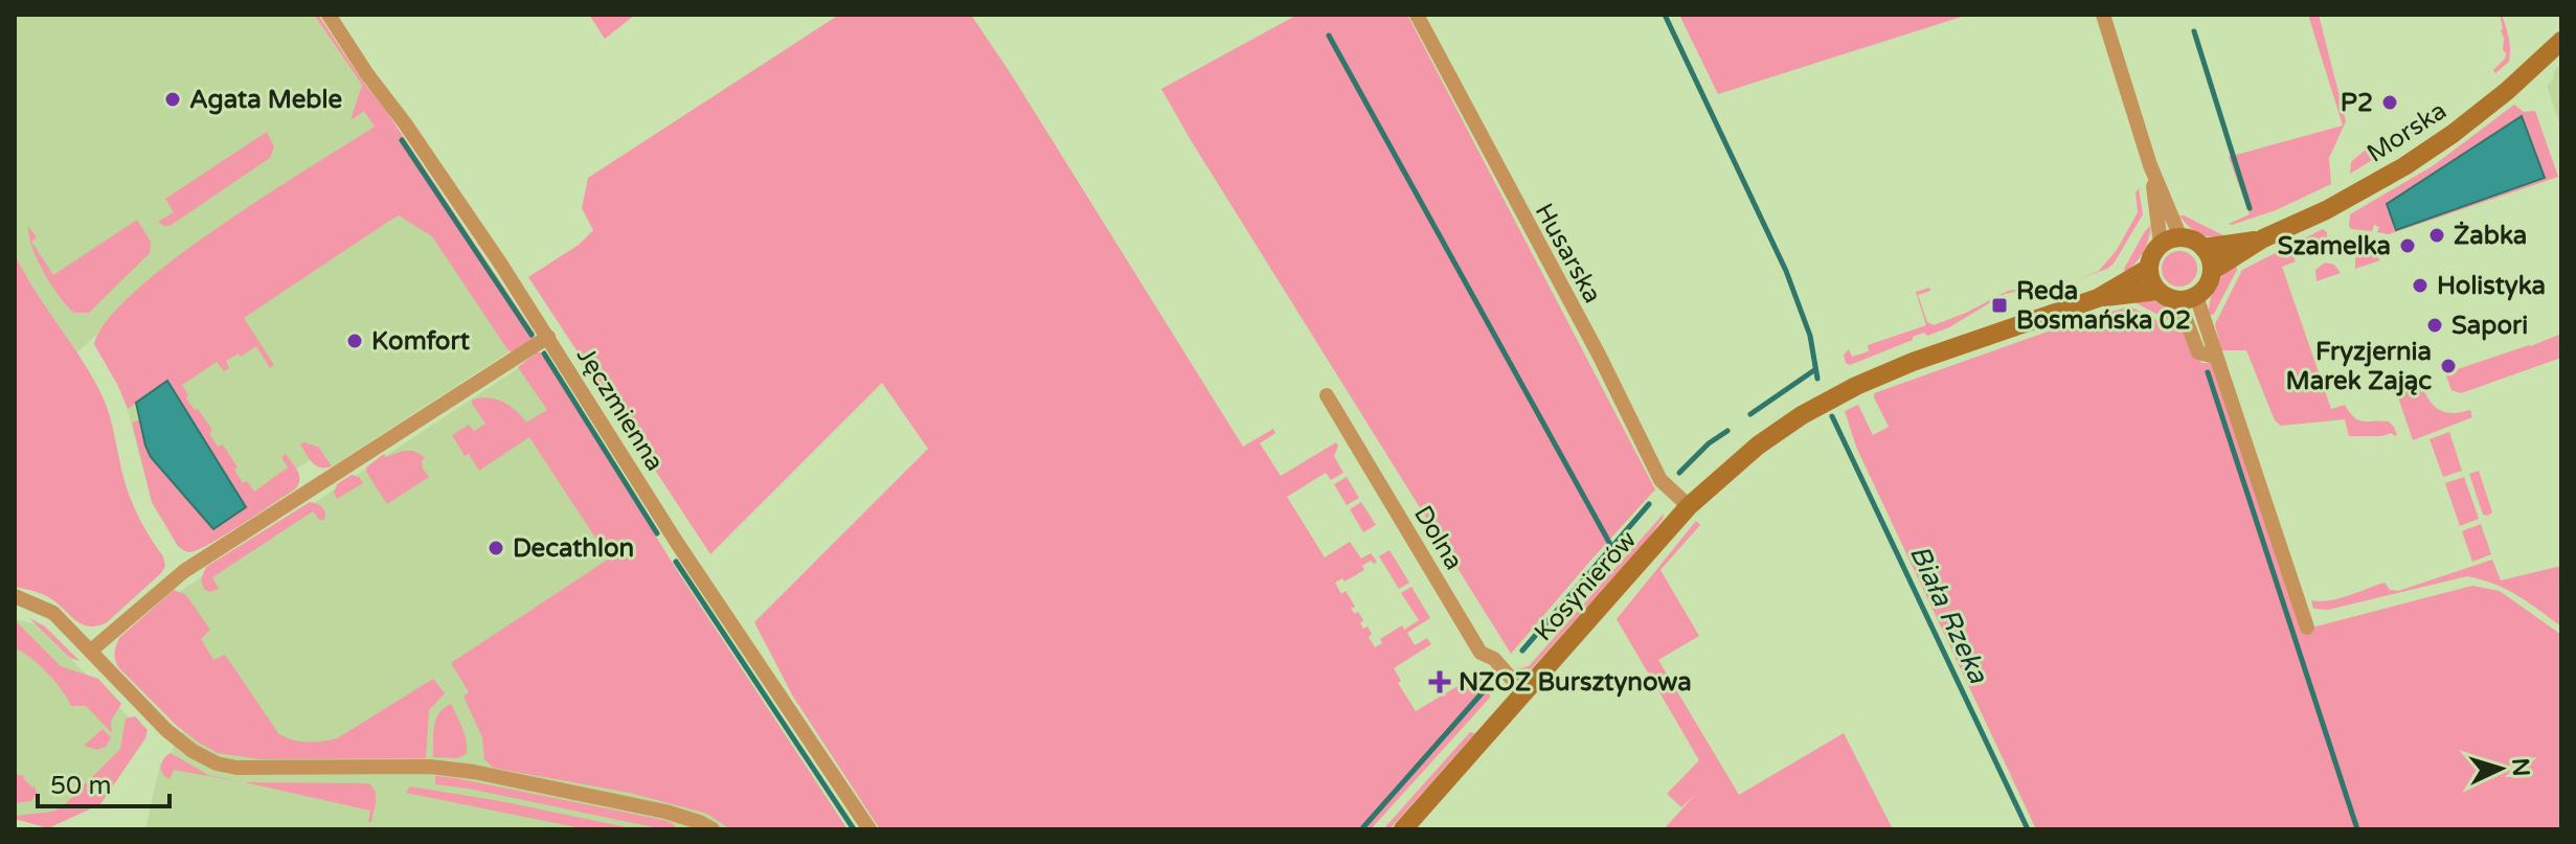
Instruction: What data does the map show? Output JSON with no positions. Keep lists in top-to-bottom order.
{
  "streets": {
    "main road": ["Morska", "Kosynierów"],
    "street": ["Husarska", "Jęczmienna", "Dolna"]
  },
  "crossings": [
    ["Husarska", "Kosynierów"],
    ["Dolna", "Kosynierów"]
  ],
  "water": ["Biała Rzeka"],
  "places": {
    "other": [
      "Agata Meble",
      "P2",
      "Żabka",
      "Szamelka",
      "Holistyka",
      "Sapori",
      "Komfort",
      "Fryzjernia Marek Zając",
      "Decathlon"
    ],
    "transit": ["Reda Bosmańska 02"],
    "health": ["NZOZ Bursztynowa"]
  },
  "scale_bar": "50 m",
  "north": "right"
}
